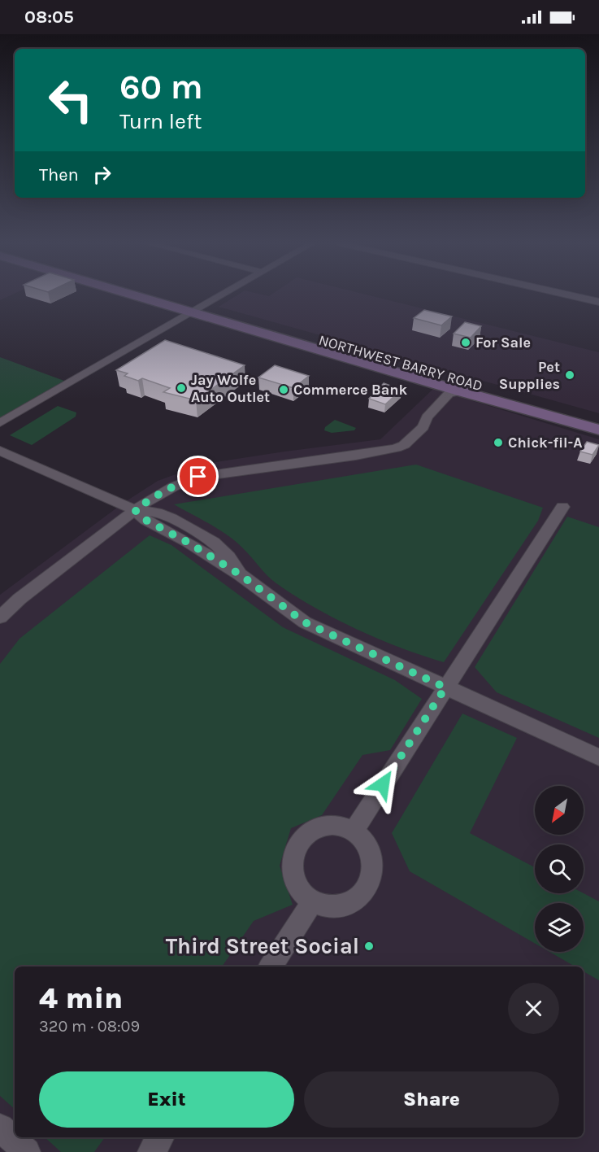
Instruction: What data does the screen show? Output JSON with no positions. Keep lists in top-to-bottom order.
{
  "streets": {
    "main road": ["NORTHWEST BARRY ROAD"]
  },
  "places": [
    "For Sale",
    "Pet Supplies",
    "Jay Wolfe Auto Outlet",
    "Commerce Bank",
    "Chick-fil-A",
    "Third Street Social"
  ],
  "north": "bottom left",
  "page": {
    "status": "08:05",
    "turn": ["60 m", "Turn left"],
    "then": "Then",
    "heading": ["4 min", "320 m · 08:09"],
    "buttons": ["Exit", "Share"]
  }
}
